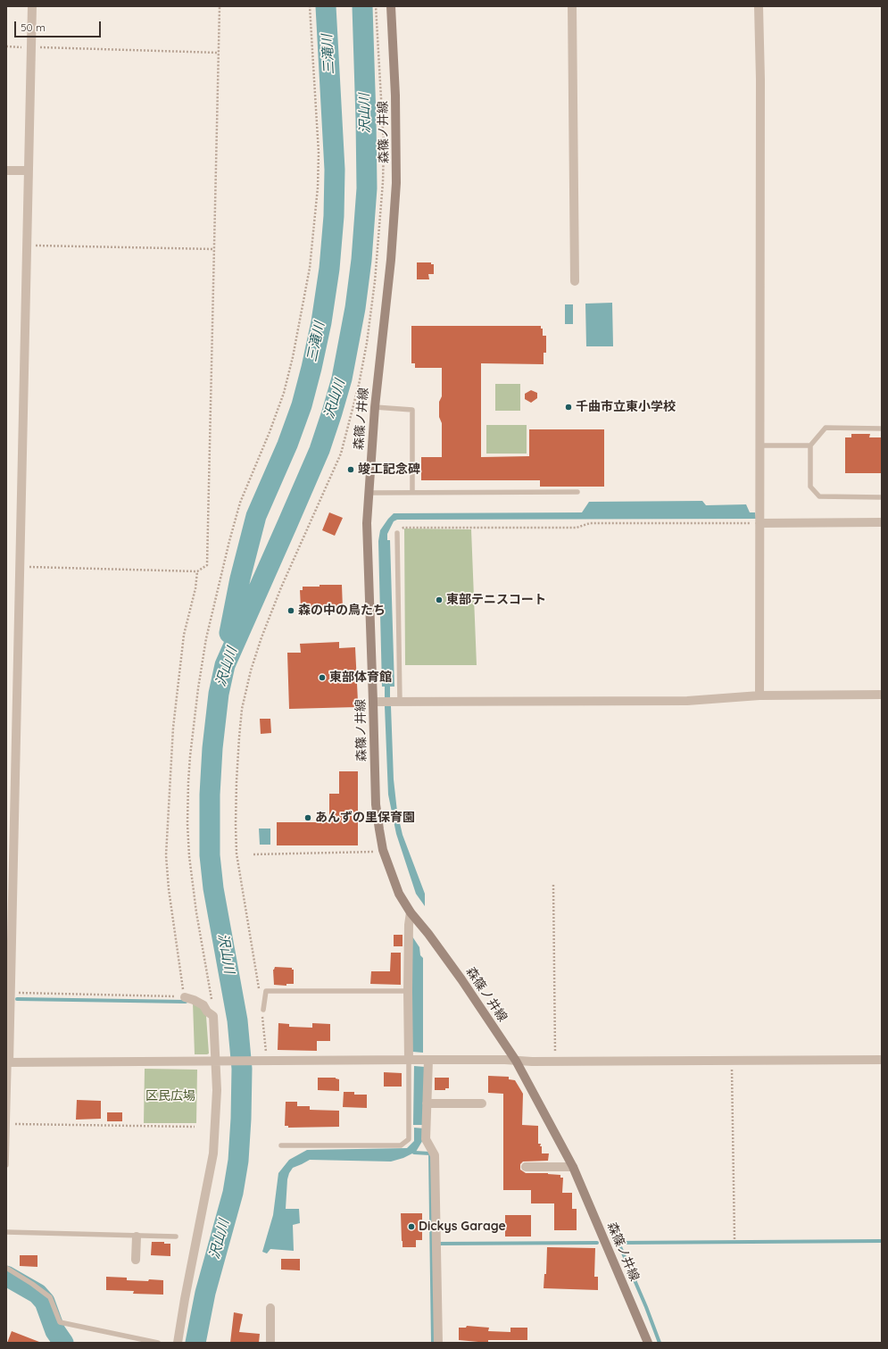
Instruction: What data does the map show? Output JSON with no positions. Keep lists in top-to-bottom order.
{
  "streets": {
    "main road": ["森篠ノ井線"]
  },
  "water": ["三滝川", "沢山川"],
  "parks": ["区民広場"],
  "places": [
    "千曲市立東小学校",
    "竣工記念碑",
    "東部テニスコート",
    "森の中の鳥たち",
    "東部体育館",
    "あんずの里保育園",
    "Dickys Garage"
  ],
  "scale_bar": "50 m"
}
